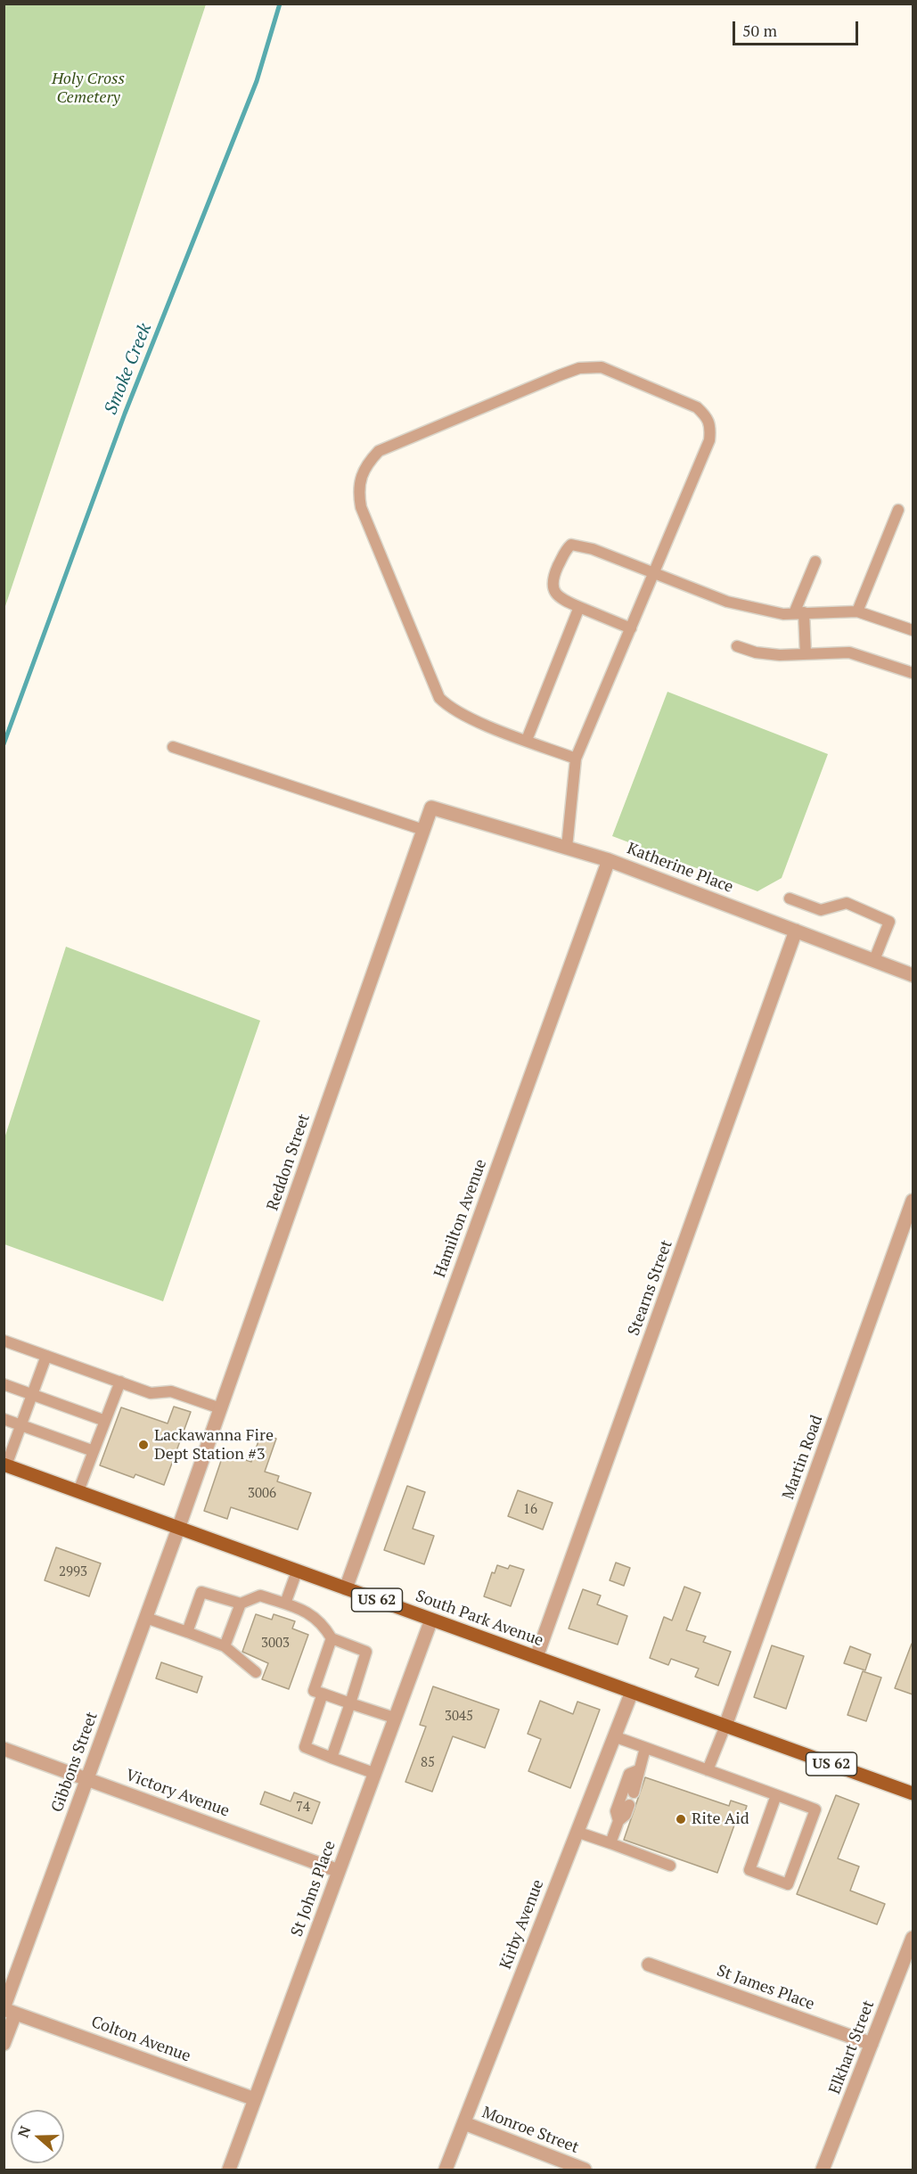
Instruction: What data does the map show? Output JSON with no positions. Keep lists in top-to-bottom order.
{
  "streets": {
    "main road": ["US 62", "South Park Avenue"],
    "street": [
      "Katherine Place",
      "Reddon Street",
      "Hamilton Avenue",
      "Stearns Street",
      "Martin Road",
      "Gibbons Street",
      "Victory Avenue",
      "St Johns Place",
      "Kirby Avenue",
      "St James Place",
      "Colton Avenue",
      "Elkhart Street",
      "Monroe Street"
    ]
  },
  "crossings": [
    ["Katherine Place", "Reddon Street"],
    ["Katherine Place", "Hamilton Avenue"],
    ["Katherine Place", "Stearns Street"],
    ["Reddon Street", "South Park Avenue"],
    ["Reddon Street", "Gibbons Street"],
    ["Hamilton Avenue", "South Park Avenue"],
    ["Stearns Street", "South Park Avenue"],
    ["Martin Road", "South Park Avenue"],
    ["South Park Avenue", "Gibbons Street"],
    ["South Park Avenue", "St Johns Place"],
    ["South Park Avenue", "Kirby Avenue"],
    ["Gibbons Street", "Victory Avenue"],
    ["Gibbons Street", "Colton Avenue"],
    ["Victory Avenue", "St Johns Place"],
    ["St Johns Place", "Colton Avenue"],
    ["Kirby Avenue", "Monroe Street"],
    ["St James Place", "Elkhart Street"]
  ],
  "water": ["Smoke Creek"],
  "parks": ["Holy Cross Cemetery"],
  "places": ["Lackawanna Fire Dept Station #3", "Rite Aid"],
  "house_numbers": [
    "3006",
    "16",
    "2993",
    "3003",
    "3045",
    "85",
    "74"
  ],
  "scale_bar": "50 m",
  "north": "left"
}
